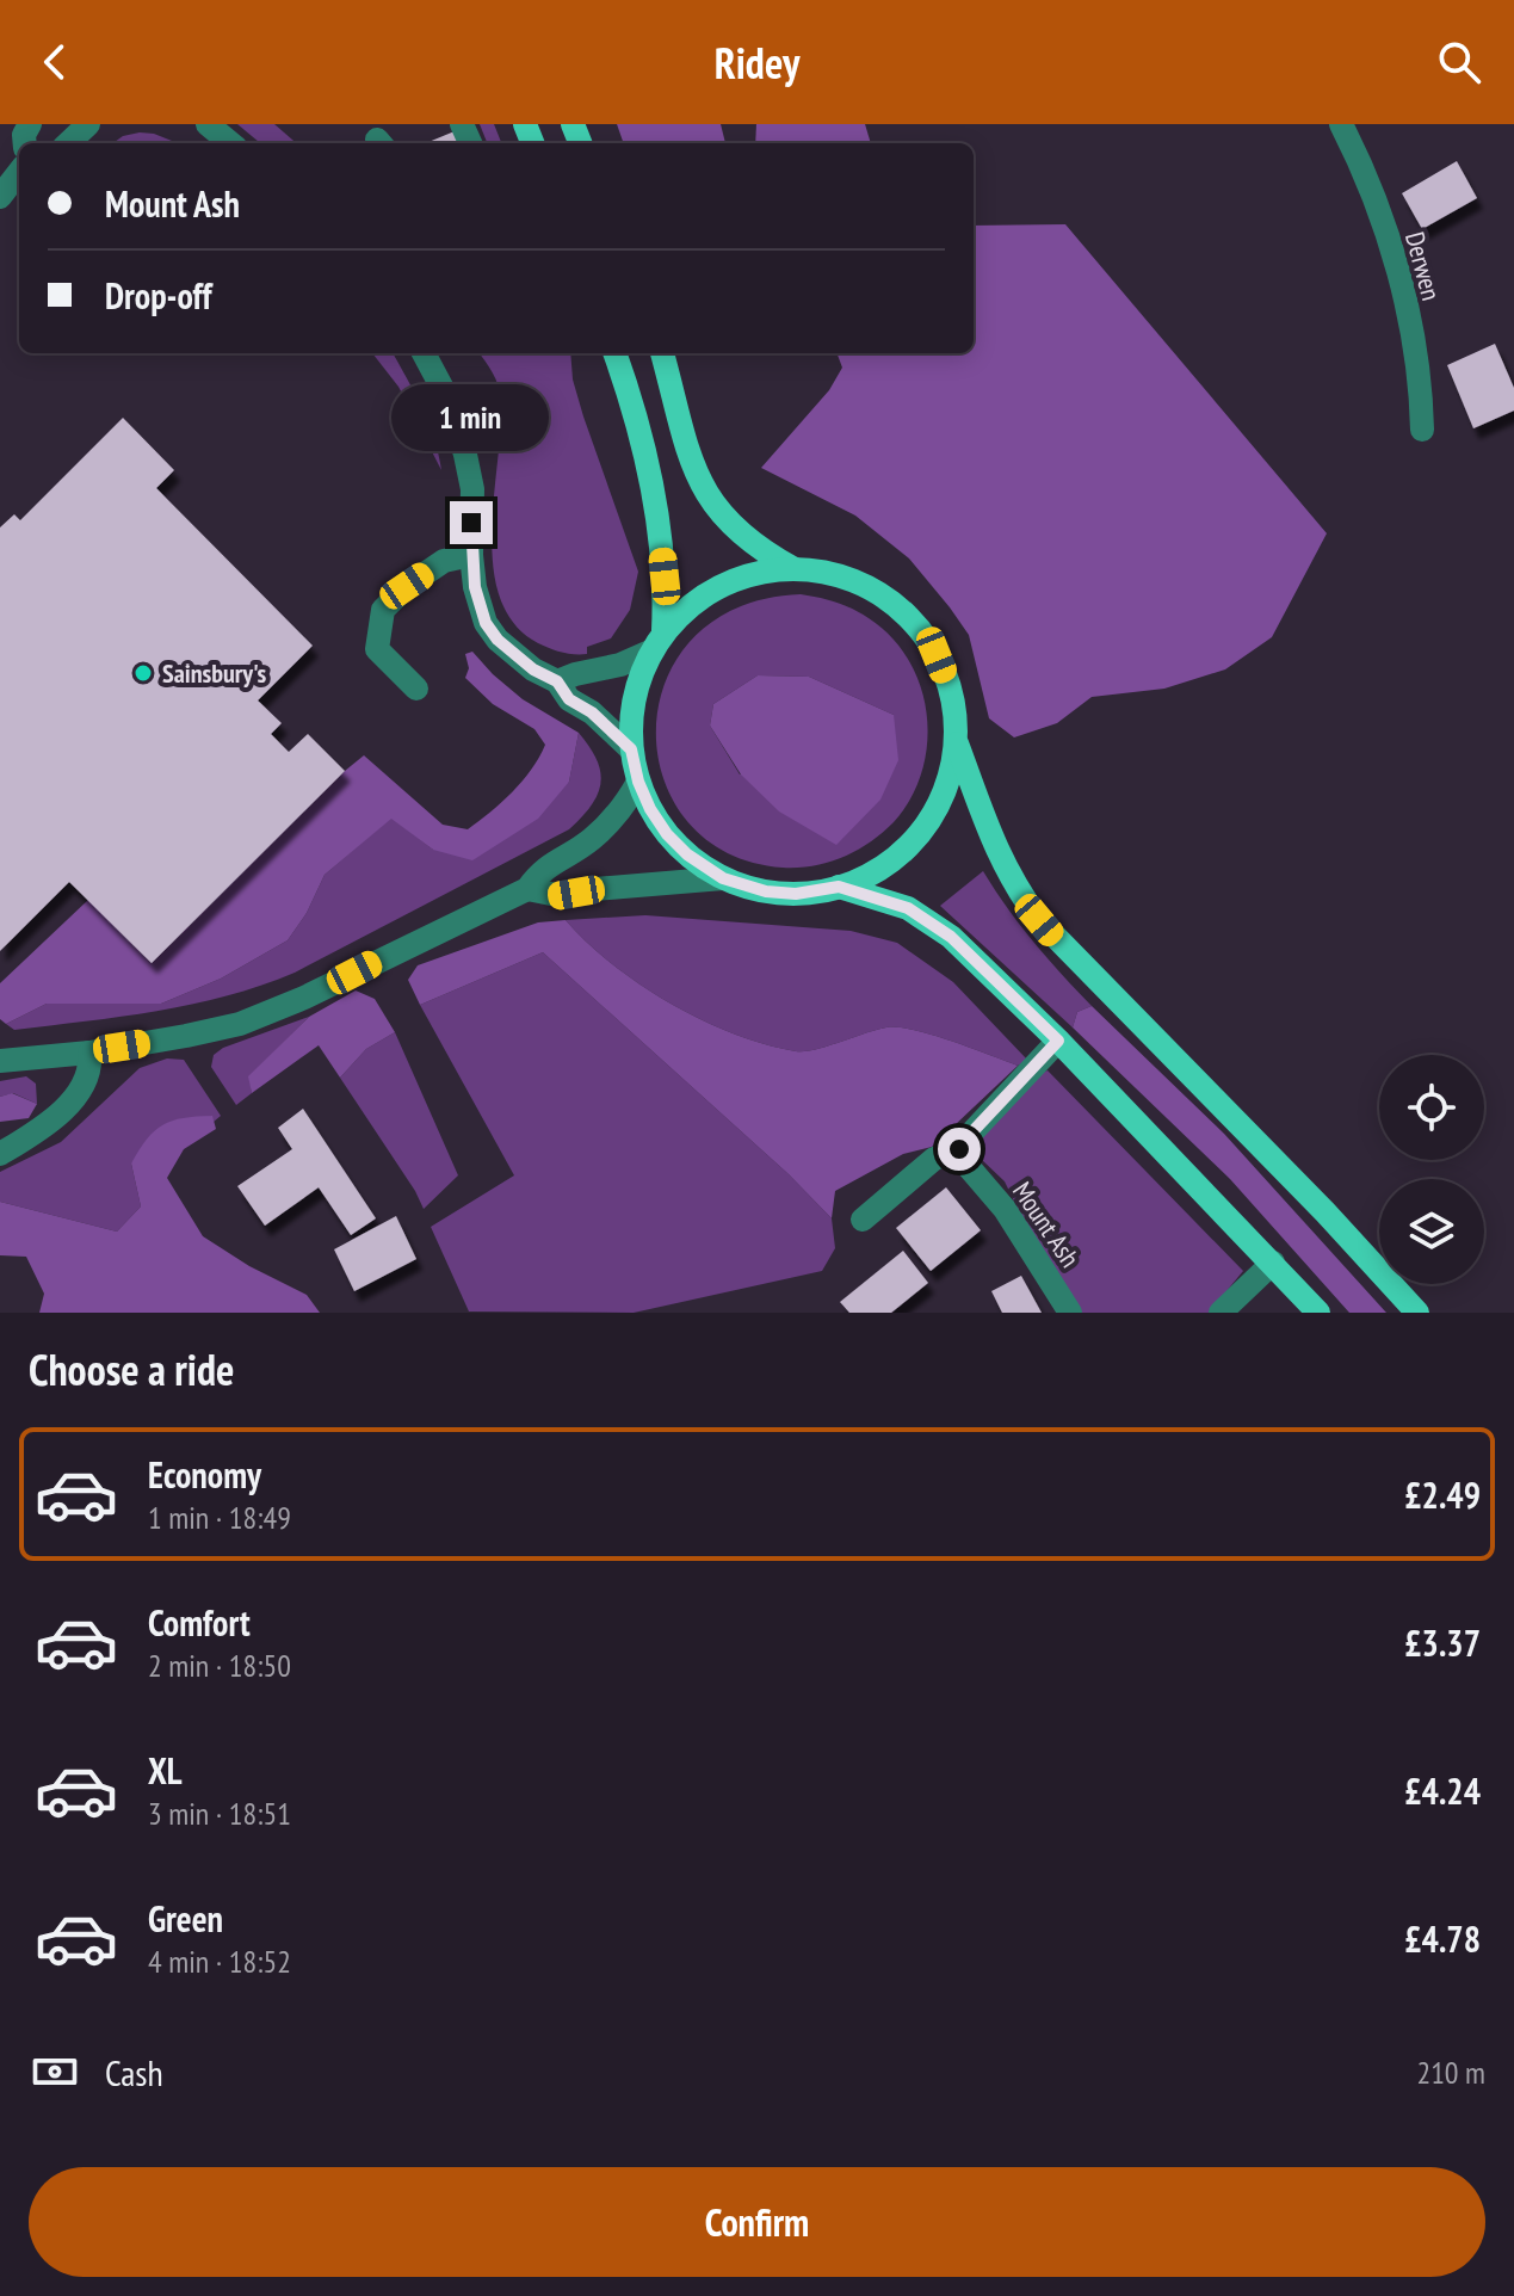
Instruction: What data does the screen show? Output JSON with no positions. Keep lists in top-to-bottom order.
{
  "streets": {
    "street": ["Derwen", "Mount Ash"]
  },
  "places": ["Sainsbury's"],
  "page": {
    "header": "Ridey",
    "banner": ["Mount Ash", "Drop-off"],
    "bubble": "1 min",
    "heading": "Choose a ride",
    "list": [
      {
        "name": "Economy",
        "note": "1 min · 18:49",
        "value": "£2.49"
      },
      {
        "name": "Comfort",
        "note": "2 min · 18:50",
        "value": "£3.37"
      },
      {
        "name": "XL",
        "note": "3 min · 18:51",
        "value": "£4.24"
      },
      {
        "name": "Green",
        "note": "4 min · 18:52",
        "value": "£4.78"
      }
    ],
    "pay": ["Cash", "210 m"],
    "buttons": "Confirm"
  }
}
